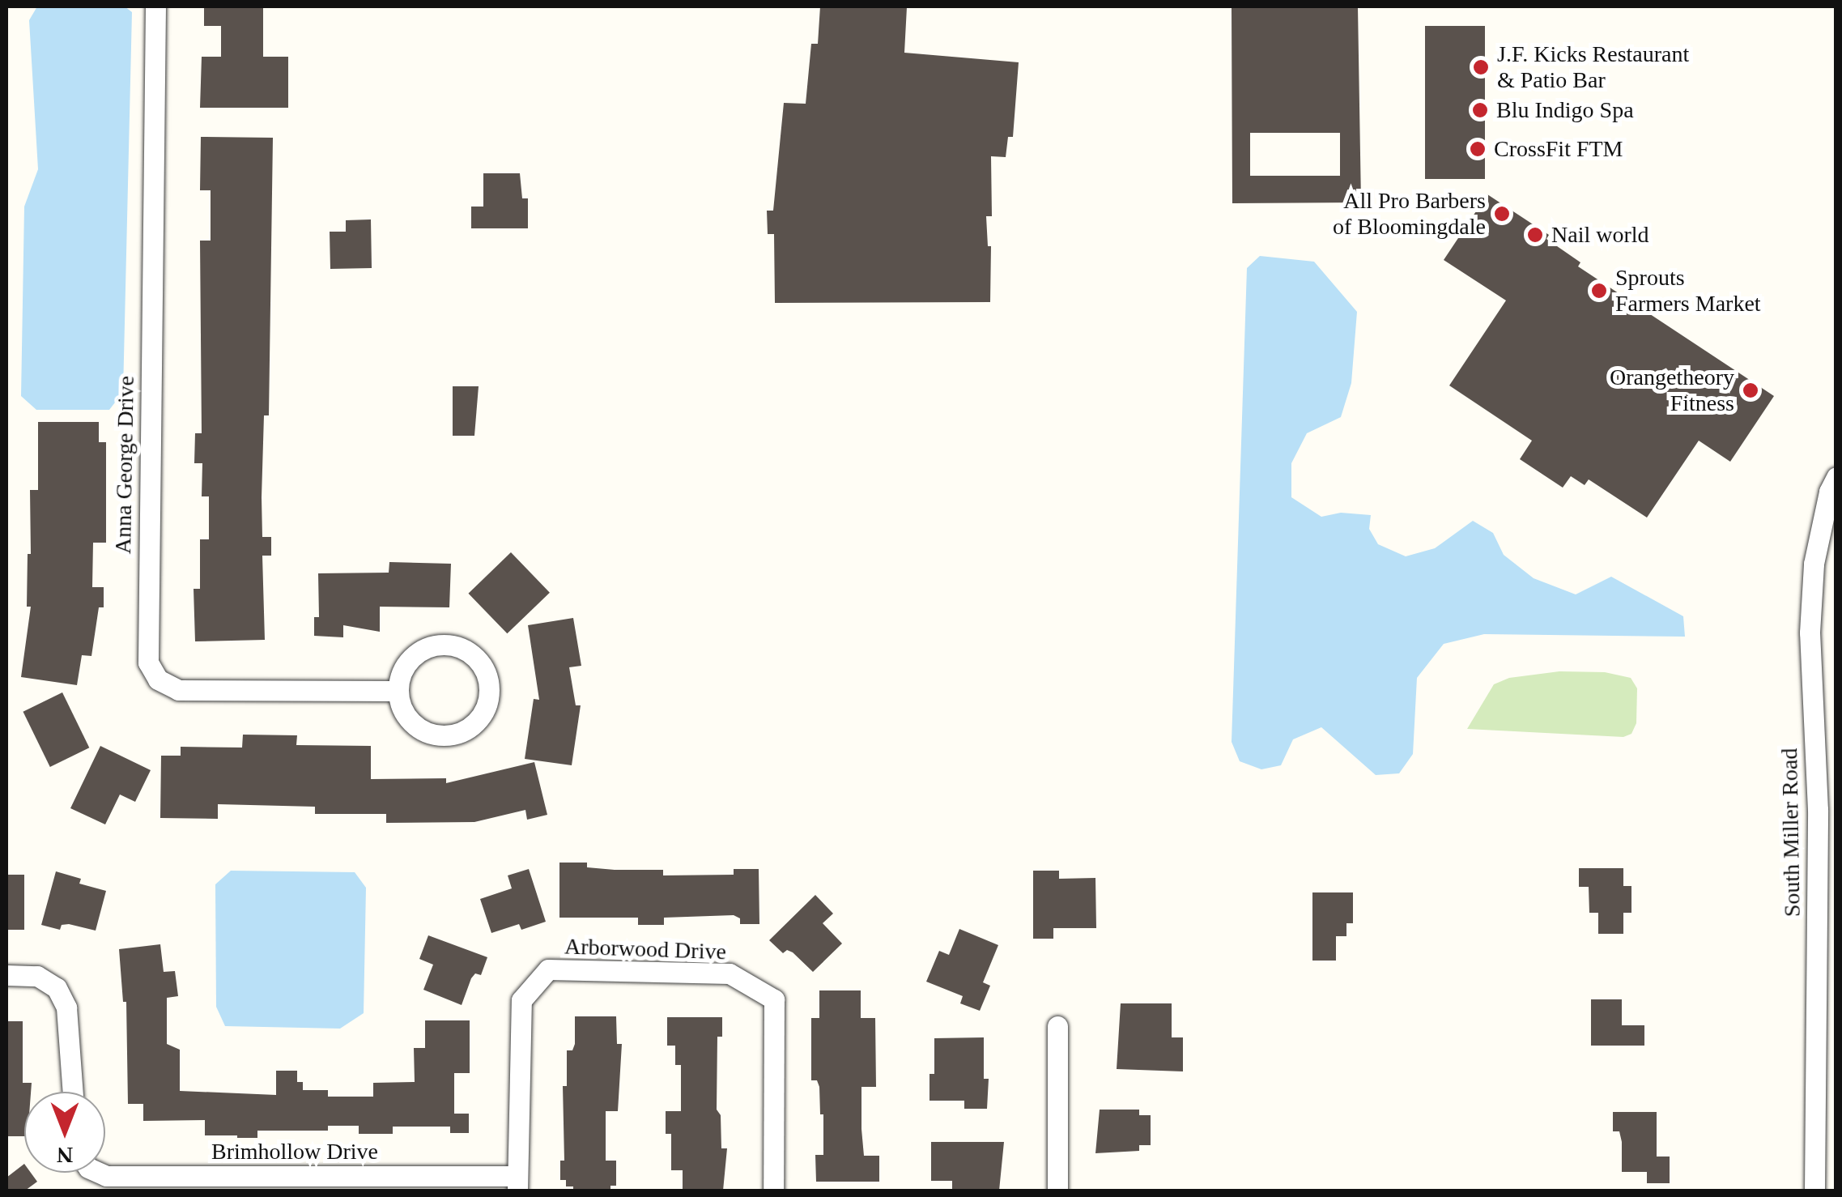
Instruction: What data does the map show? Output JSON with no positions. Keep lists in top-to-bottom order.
{
  "streets": {
    "street": [
      "Anna George Drive",
      "South Miller Road",
      "Arborwood Drive",
      "Brimhollow Drive"
    ]
  },
  "crossings": [
    ["Arborwood Drive", "Brimhollow Drive"]
  ],
  "places": [
    "J.F. Kicks Restaurant & Patio Bar",
    "Blu Indigo Spa",
    "CrossFit FTM",
    "All Pro Barbers of Bloomingdale",
    "Nail world",
    "Sprouts Farmers Market",
    "Orangetheory Fitness"
  ],
  "north": "bottom"
}
